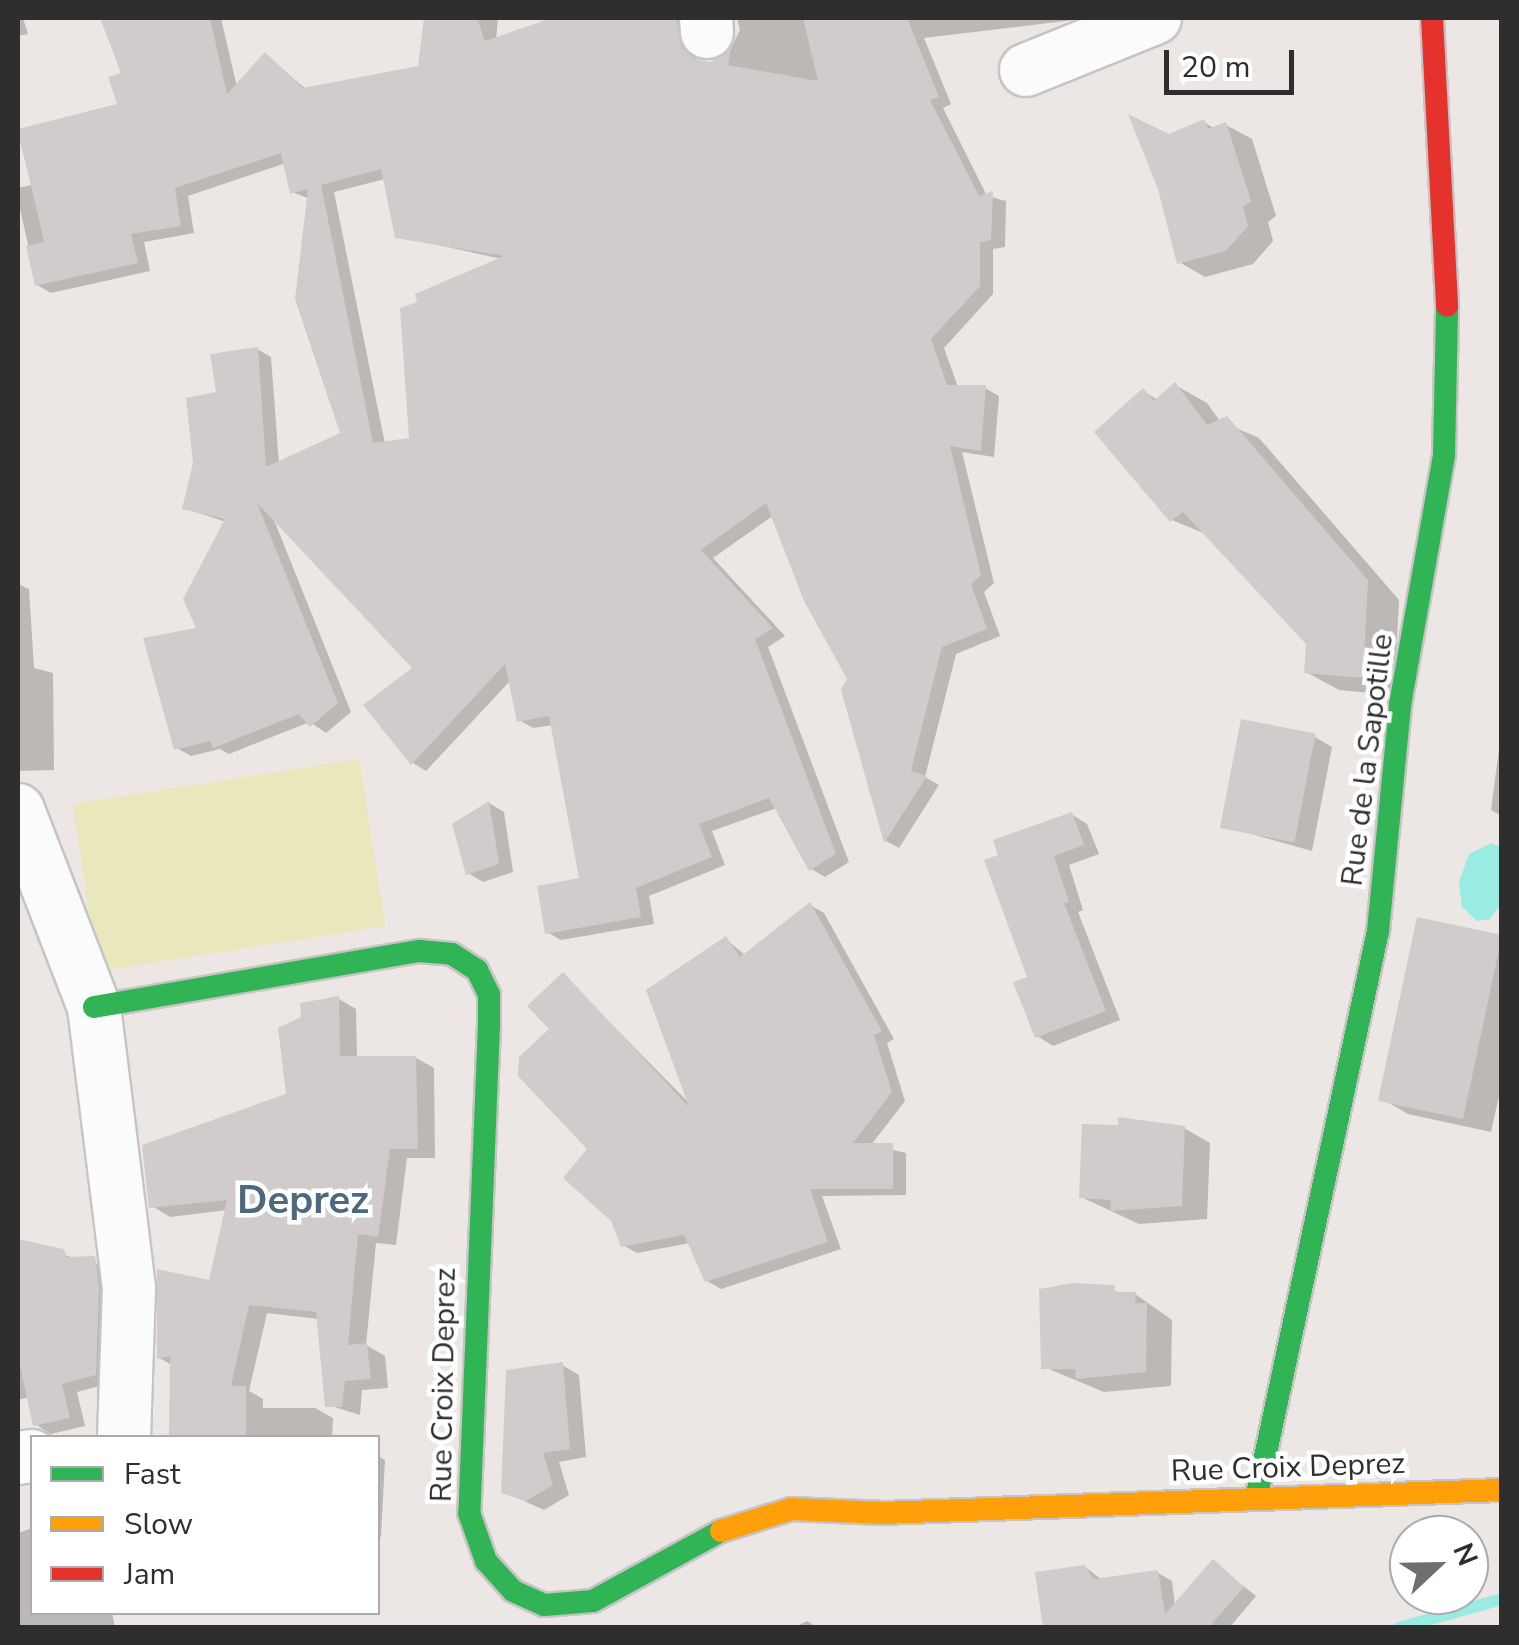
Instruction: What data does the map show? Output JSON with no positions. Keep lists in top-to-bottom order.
{
  "streets": {
    "street": ["Rue de la Sapotille", "Rue Croix Deprez"]
  },
  "crossings": [
    ["Rue de la Sapotille", "Rue Croix Deprez"]
  ],
  "districts": ["Deprez"],
  "legend": ["Fast", "Slow", "Jam"],
  "scale_bar": "20 m",
  "north": "right"
}
